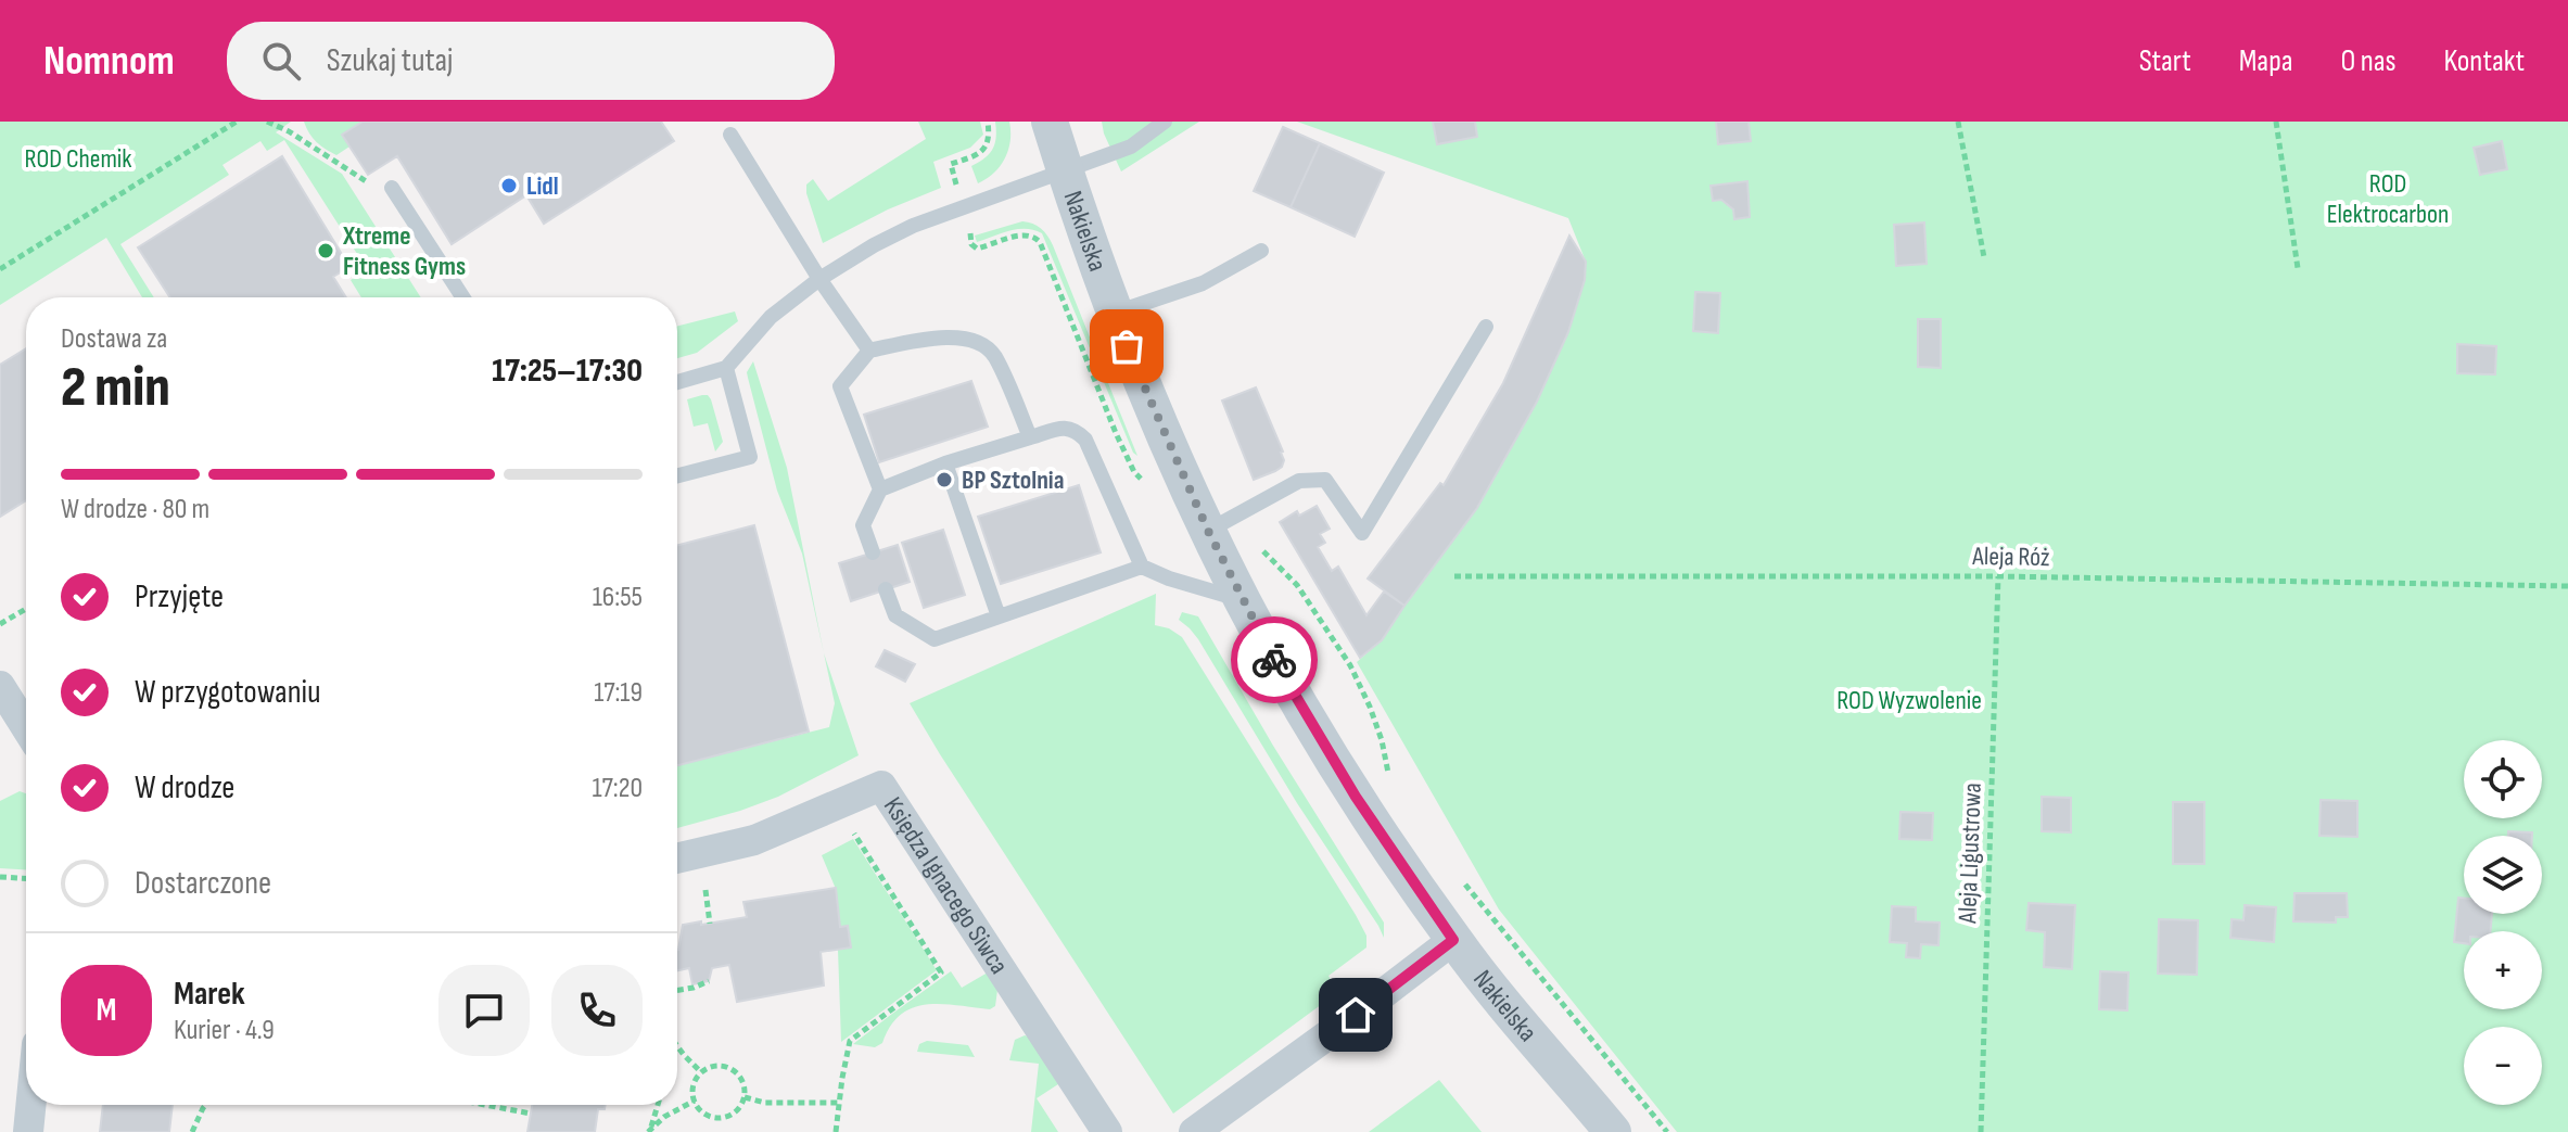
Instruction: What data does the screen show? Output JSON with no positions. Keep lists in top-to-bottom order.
{
  "streets": {
    "street": ["Nakielska", "Księdza Ignacego Siwca"],
    "path": ["Aleja Róż", "Aleja Ligustrowa"]
  },
  "crossings": [
    ["Aleja Róż", "Aleja Ligustrowa"]
  ],
  "parks": ["ROD Chemik", "ROD Elektrocarbon", "ROD Wyzwolenie"],
  "places": ["Lidl", "Xtreme Fitness Gyms", "BP Sztolnia"],
  "page": {
    "header": "Nomnom",
    "search": "Szukaj tutaj",
    "nav": [
      "Start",
      "Mapa",
      "O nas",
      "Kontakt"
    ],
    "heading": ["2 min", "Dostawa za", "17:25–17:30"],
    "panel": ["Marek", "Kurier · 4.9"],
    "bar": "W drodze · 80 m",
    "list": [
      ["Przyjęte", "16:55"],
      ["W przygotowaniu", "17:19"],
      ["W drodze", "17:20"],
      "Dostarczone"
    ],
    "map_buttons": ["+", "−"],
    "round": "M"
  }
}
